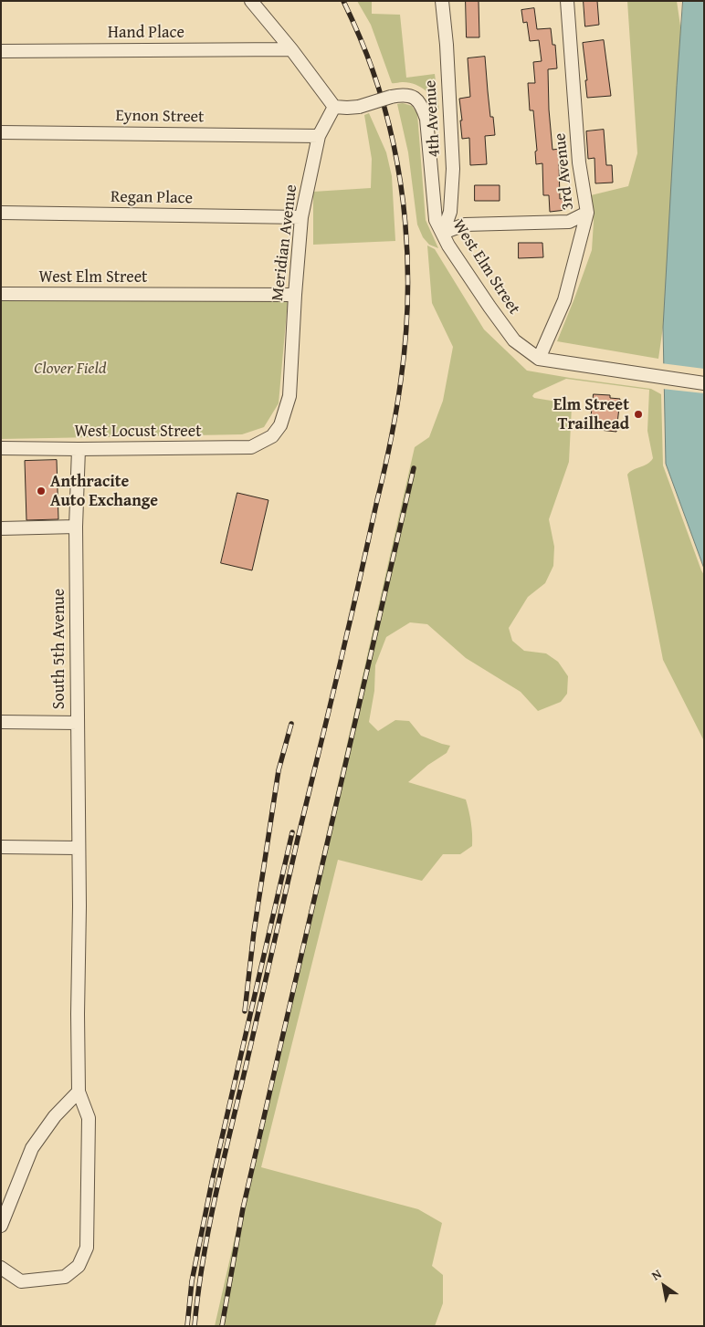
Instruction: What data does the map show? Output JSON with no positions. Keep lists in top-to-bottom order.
{
  "streets": {
    "street": [
      "Hand Place",
      "Eynon Street",
      "4th Avenue",
      "3rd Avenue",
      "Regan Place",
      "Meridian Avenue",
      "West Elm Street",
      "West Locust Street",
      "South 5th Avenue"
    ]
  },
  "crossings": [
    ["Eynon Street", "Meridian Avenue"],
    ["4th Avenue", "West Elm Street"],
    ["3rd Avenue", "West Elm Street"],
    ["Regan Place", "Meridian Avenue"],
    ["Meridian Avenue", "West Elm Street"],
    ["Meridian Avenue", "West Locust Street"],
    ["West Locust Street", "South 5th Avenue"]
  ],
  "parks": ["Clover Field"],
  "places": ["Elm Street Trailhead", "Anthracite Auto Exchange"],
  "north": "top left"
}
